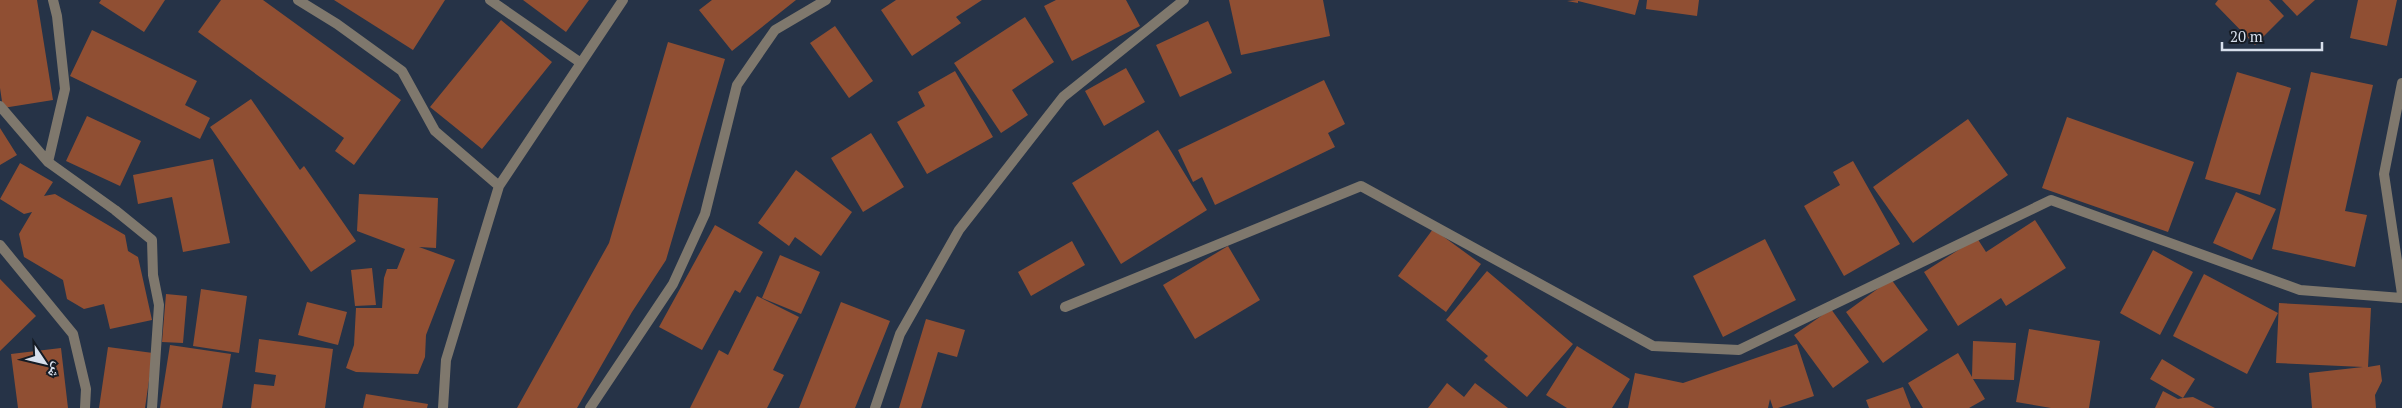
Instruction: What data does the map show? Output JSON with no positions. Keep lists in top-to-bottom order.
{
  "scale_bar": "20 m",
  "north": "bottom right"
}
